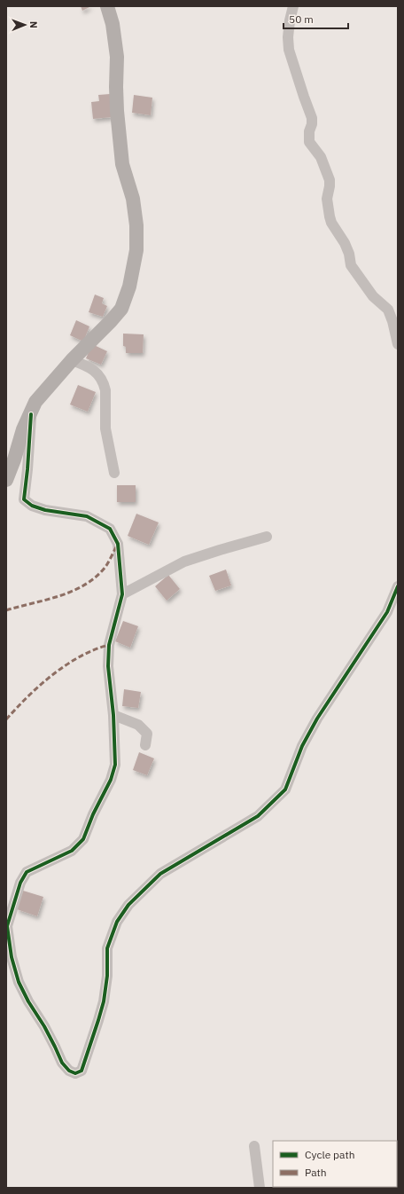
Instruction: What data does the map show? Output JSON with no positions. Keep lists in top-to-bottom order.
{
  "legend": ["Cycle path", "Path"],
  "scale_bar": "50 m",
  "north": "right"
}
